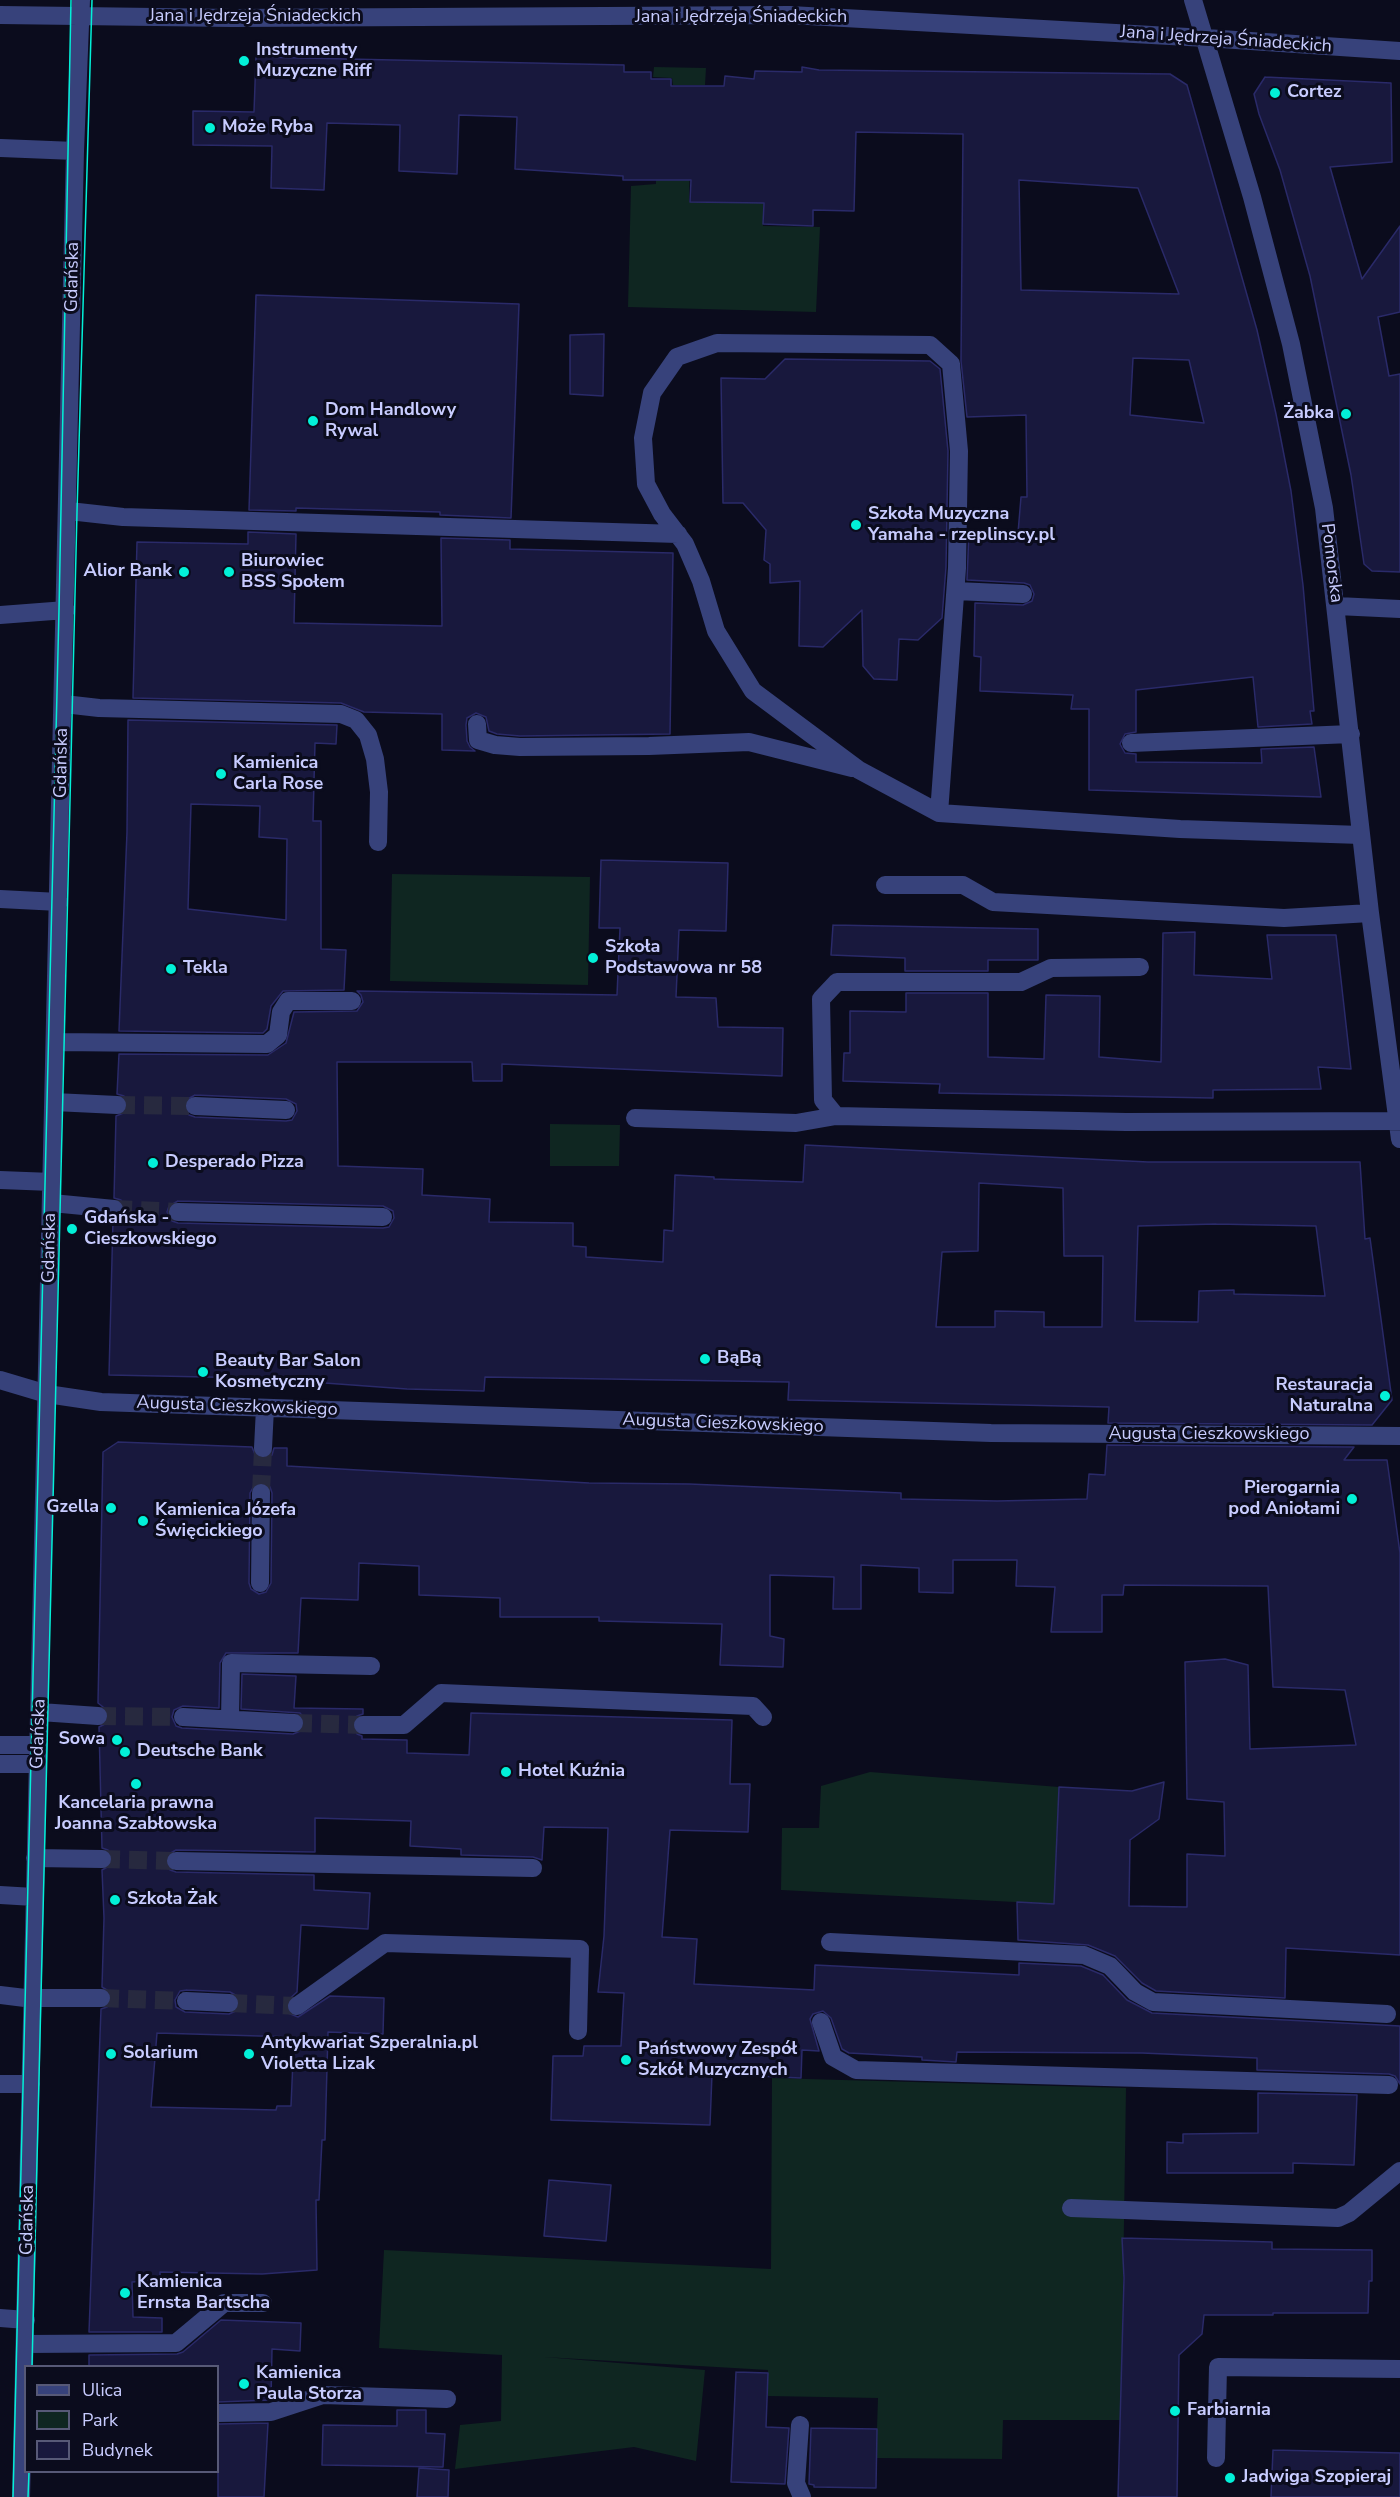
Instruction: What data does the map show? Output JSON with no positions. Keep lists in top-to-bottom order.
{
  "streets": {
    "street": [
      "Jana i Jędrzeja Śniadeckich",
      "Gdańska",
      "Pomorska",
      "Augusta Cieszkowskiego"
    ]
  },
  "crossings": [
    ["Jana i Jędrzeja Śniadeckich", "Gdańska"],
    ["Jana i Jędrzeja Śniadeckich", "Pomorska"],
    ["Gdańska", "Augusta Cieszkowskiego"]
  ],
  "places": [
    "Instrumenty Muzyczne Riff",
    "Cortez",
    "Może Ryba",
    "Żabka",
    "Dom Handlowy Rywal",
    "Szkoła Muzyczna Yamaha - rzeplinscy.pl",
    "Alior Bank",
    "Biurowiec BSS Społem",
    "Kamienica Carla Rose",
    "Szkoła Podstawowa nr 58",
    "Tekla",
    "Desperado Pizza",
    "Gdańska - Cieszkowskiego",
    "BąBą",
    "Beauty Bar Salon Kosmetyczny",
    "Restauracja Naturalna",
    "Pierogarnia pod Aniołami",
    "Gzella",
    "Kamienica Józefa Święcickiego",
    "Sowa",
    "Deutsche Bank",
    "Hotel Kuźnia",
    "Kancelaria prawna Joanna Szabłowska",
    "Szkoła Żak",
    "Solarium",
    "Antykwariat Szperalnia.pl Violetta Lizak",
    "Państwowy Zespół Szkół Muzycznych",
    "Kamienica Ernsta Bartscha",
    "Kamienica Paula Storza",
    "Farbiarnia",
    "Jadwiga Szopieraj"
  ],
  "legend": ["Ulica", "Park", "Budynek"]
}
